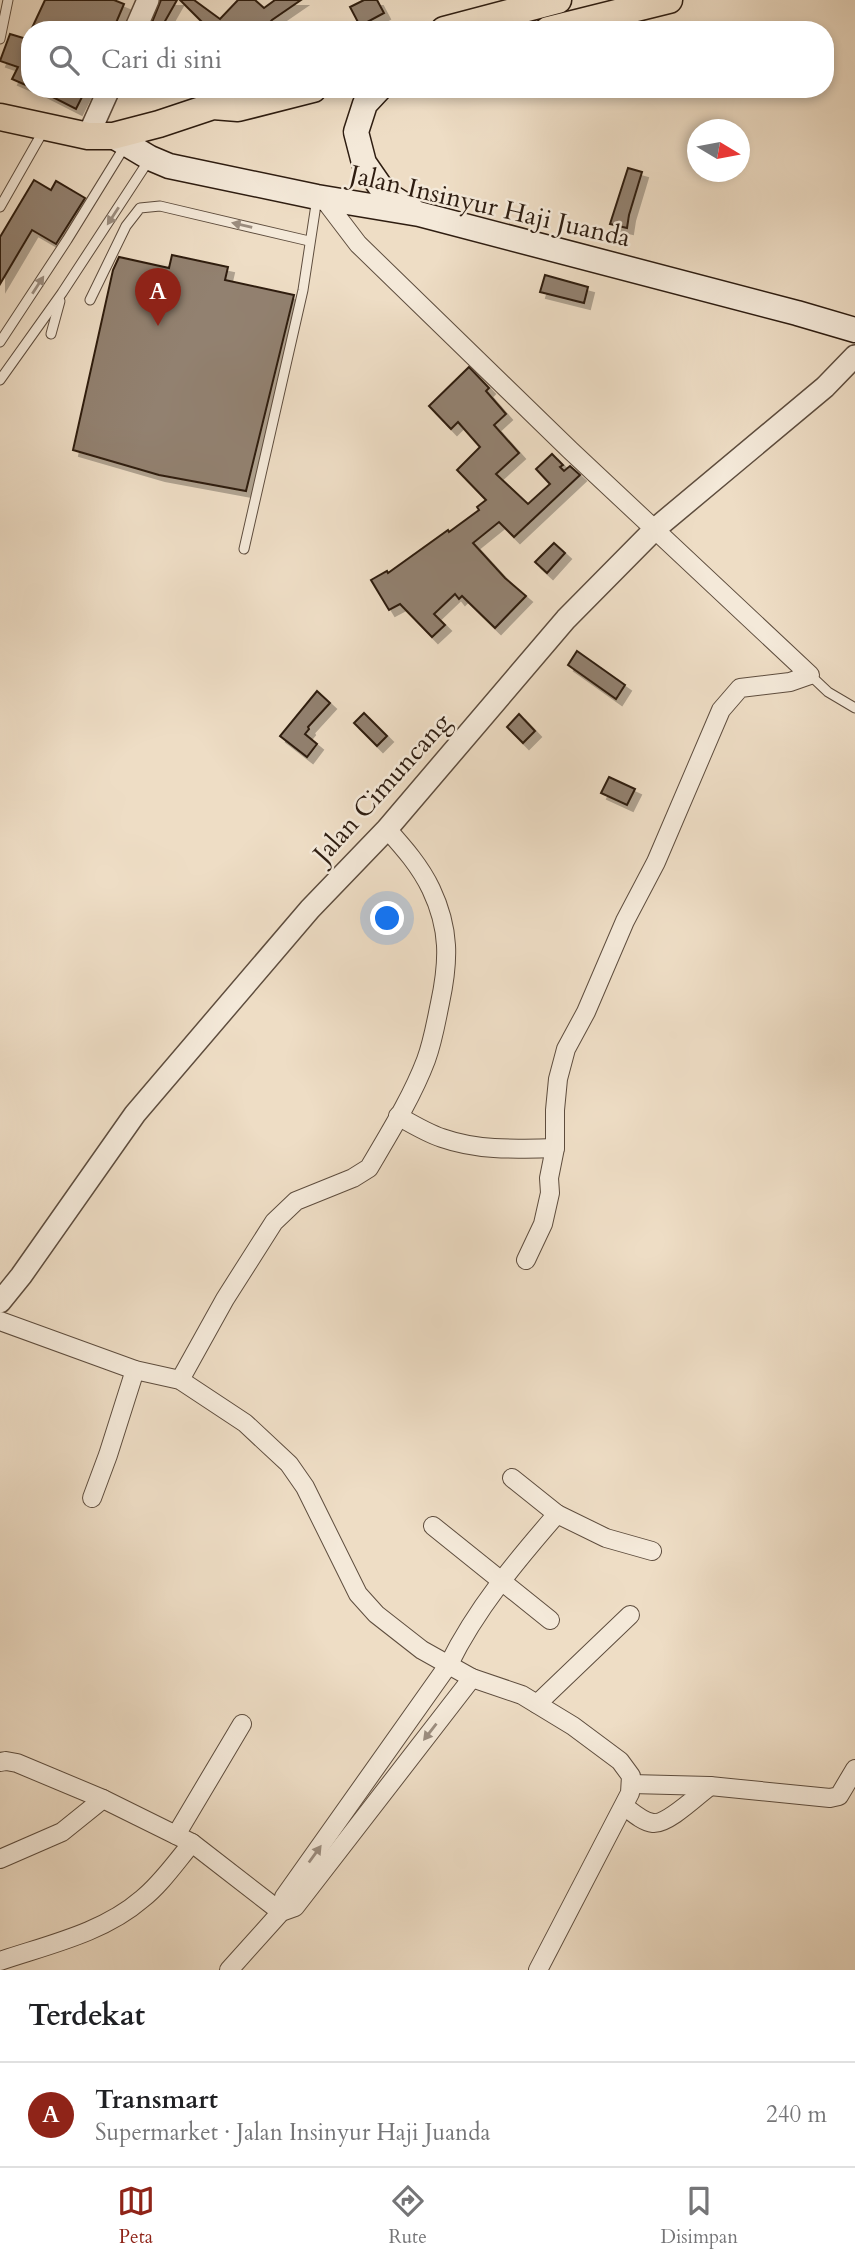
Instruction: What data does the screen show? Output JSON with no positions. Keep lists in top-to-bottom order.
{
  "streets": {
    "main road": ["Jalan Insinyur Haji Juanda"],
    "street": ["Jalan Cimuncang"]
  },
  "north": "right",
  "page": {
    "search": "Cari di sini",
    "pins": "A",
    "heading": "Terdekat",
    "list": [
      {
        "mark": "A",
        "name": "Transmart",
        "note": "Supermarket · Jalan Insinyur Haji Juanda",
        "value": "240 m"
      }
    ],
    "nav": ["Peta", "Rute", "Disimpan"]
  }
}
